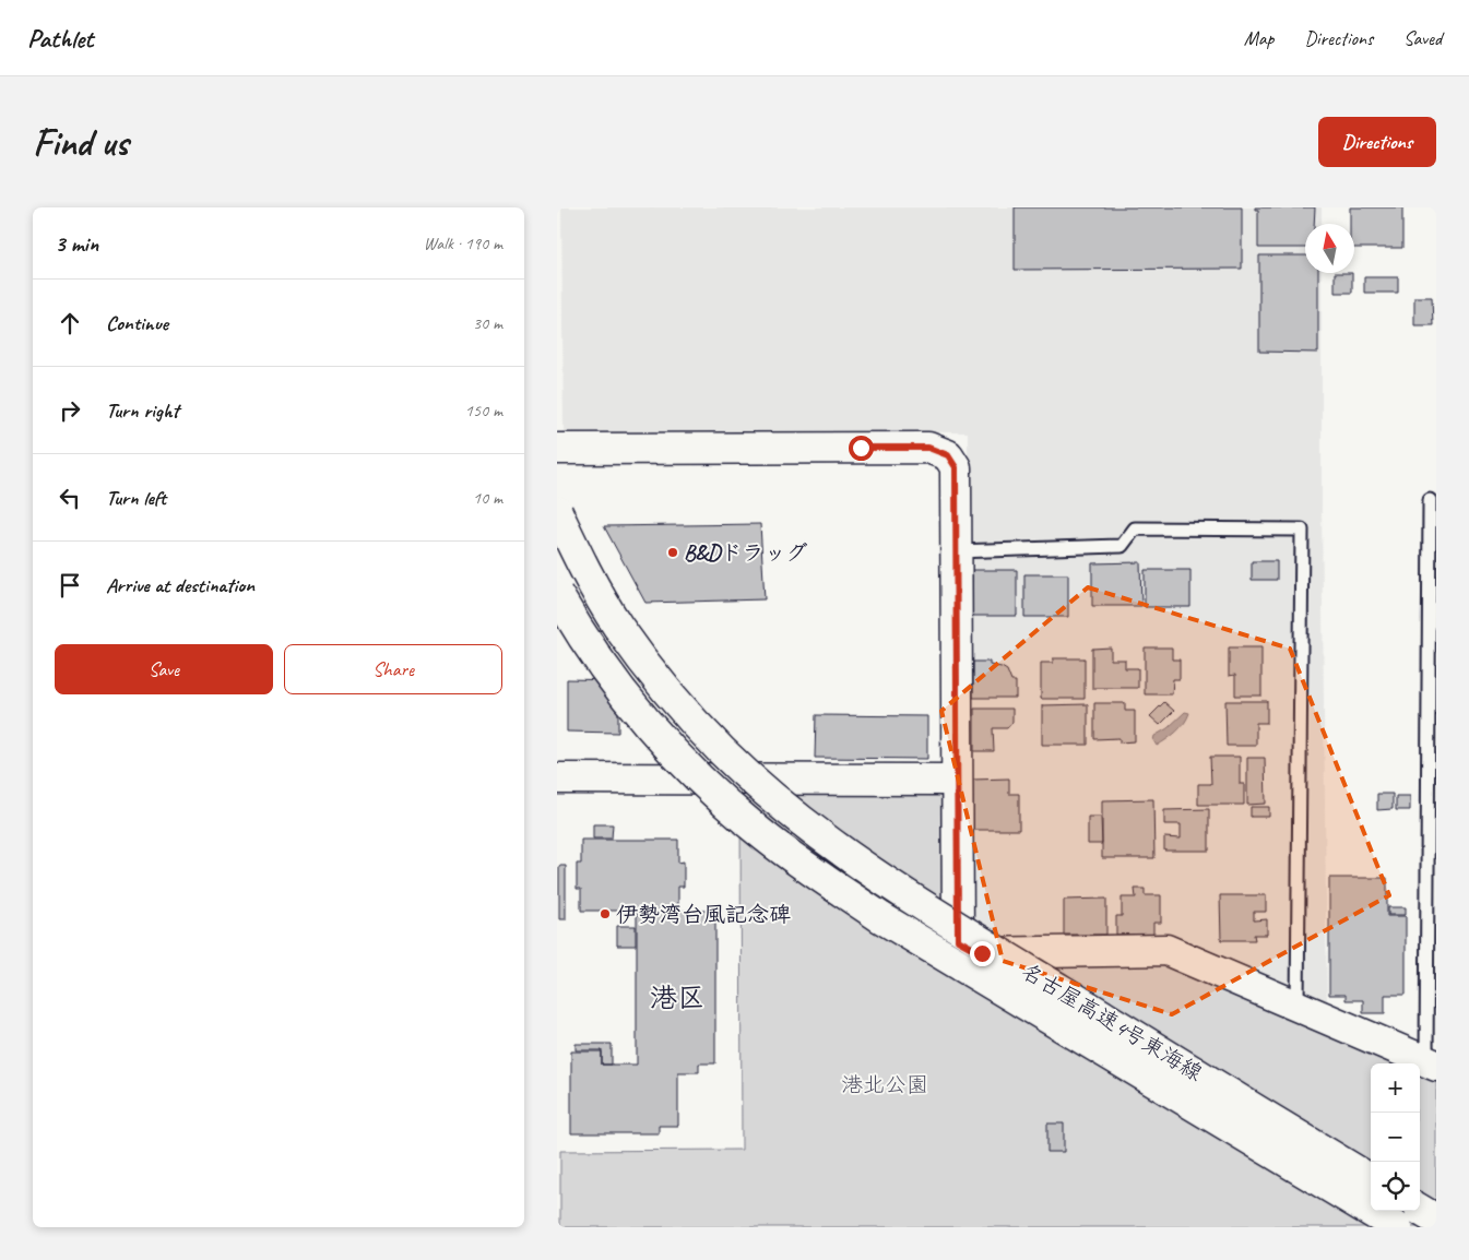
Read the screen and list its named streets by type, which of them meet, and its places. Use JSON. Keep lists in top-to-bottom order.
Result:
{
  "streets": {
    "main road": ["名古屋高速4号東海線"]
  },
  "districts": ["港区"],
  "parks": ["港北公園"],
  "places": ["B&Dドラッグ", "伊勢湾台風記念碑"],
  "north": "top",
  "page": {
    "header": "Pathlet",
    "nav": ["Map", "Directions", "Saved"],
    "buttons": [
      "Directions",
      ["Save", "Share"]
    ],
    "title": "Find us",
    "heading": ["3 min", "Walk · 190 m"],
    "list": [
      ["Continue", "30 m"],
      ["Turn right", "150 m"],
      ["Turn left", "10 m"],
      "Arrive at destination"
    ],
    "map_buttons": ["+", "−"]
  }
}
